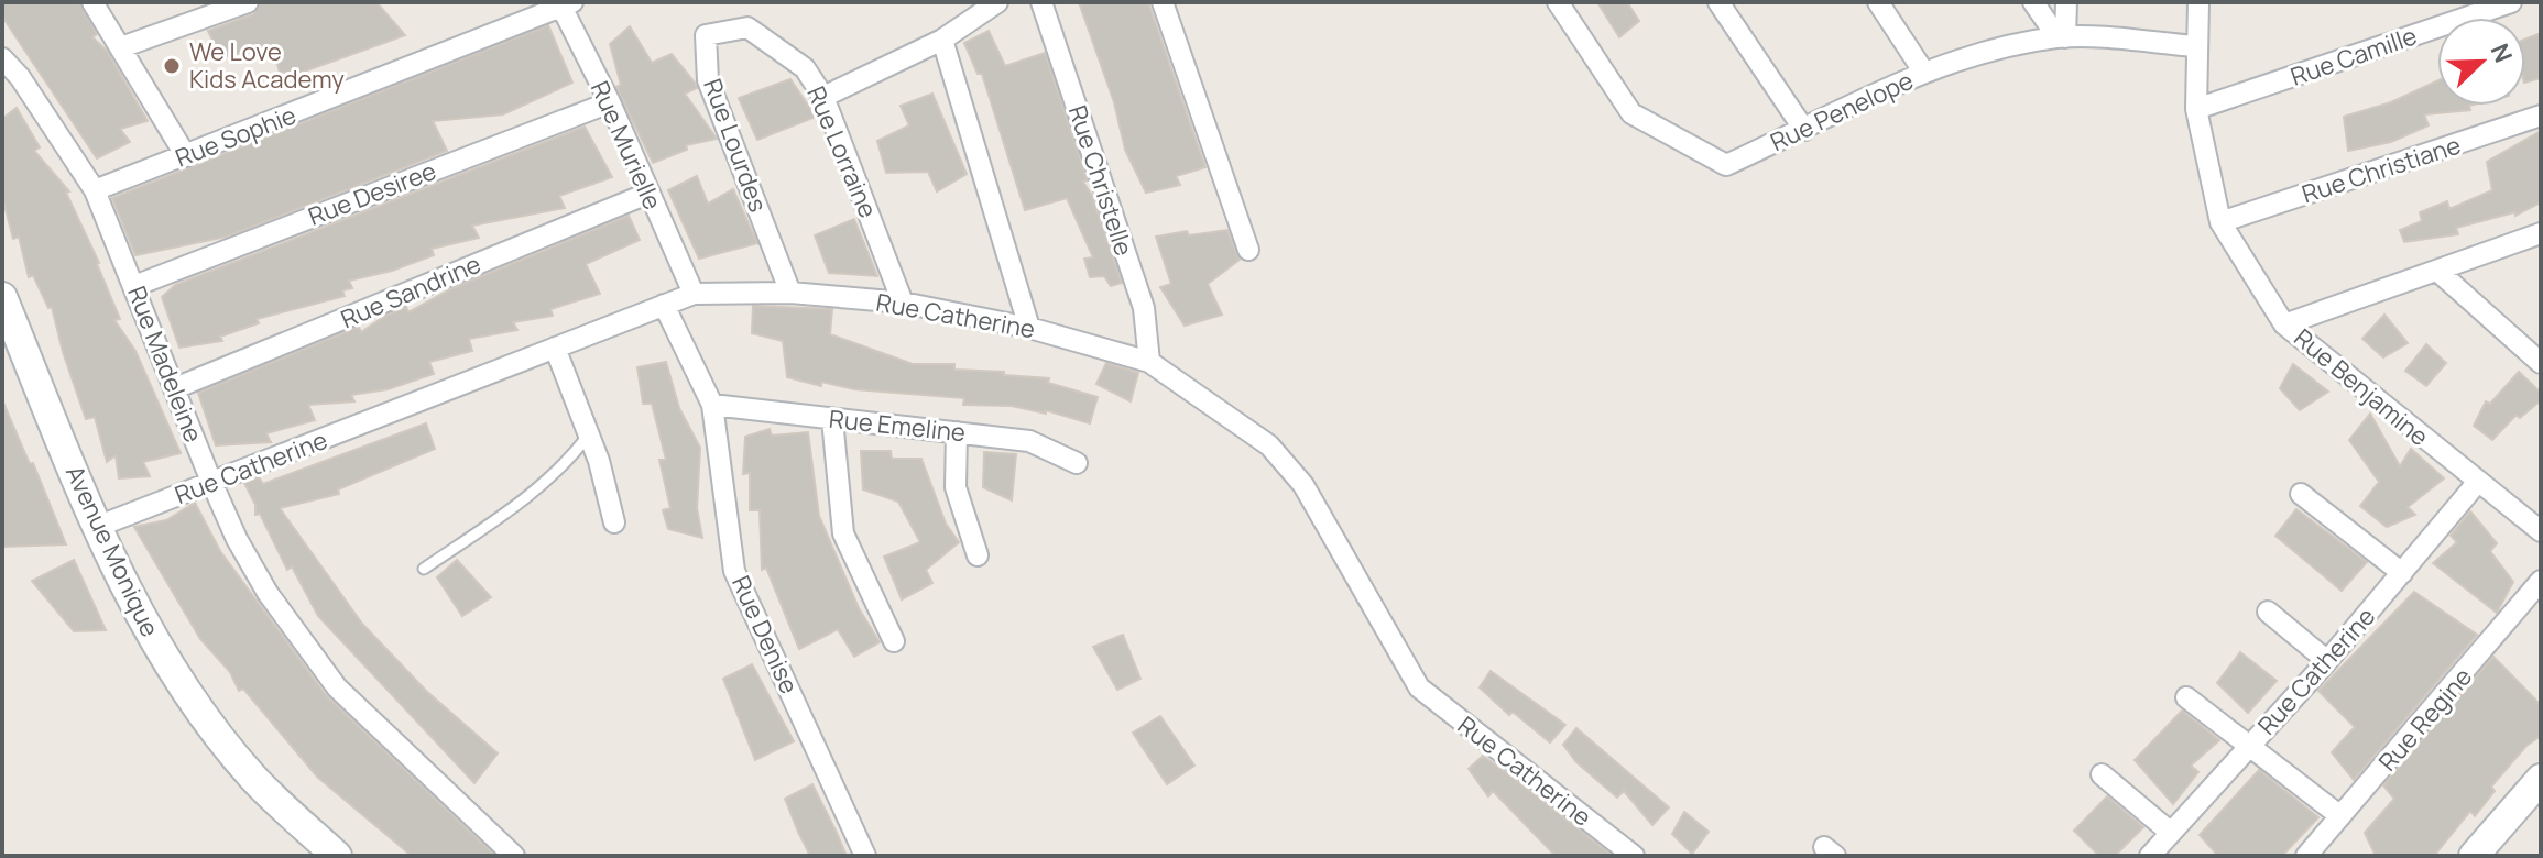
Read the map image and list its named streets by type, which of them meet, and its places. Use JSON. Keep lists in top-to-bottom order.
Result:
{
  "streets": {
    "street": [
      "Rue Camille",
      "Rue Penelope",
      "Rue Sophie",
      "Rue Murielle",
      "Rue Lourdes",
      "Rue Lorraine",
      "Rue Christiane",
      "Rue Christelle",
      "Rue Desiree",
      "Rue Sandrine",
      "Rue Catherine",
      "Rue Madeleine",
      "Rue Benjamine",
      "Rue Emeline",
      "Avenue Monique",
      "Rue Denise",
      "Rue Regine"
    ]
  },
  "crossings": [
    ["Rue Camille", "Rue Benjamine"],
    ["Rue Penelope", "Rue Benjamine"],
    ["Rue Sophie", "Rue Murielle"],
    ["Rue Sophie", "Rue Madeleine"],
    ["Rue Murielle", "Rue Desiree"],
    ["Rue Murielle", "Rue Sandrine"],
    ["Rue Murielle", "Rue Catherine"],
    ["Rue Lourdes", "Rue Lorraine"],
    ["Rue Lourdes", "Rue Catherine"],
    ["Rue Lorraine", "Rue Catherine"],
    ["Rue Christiane", "Rue Benjamine"],
    ["Rue Christelle", "Rue Catherine"],
    ["Rue Desiree", "Rue Madeleine"],
    ["Rue Sandrine", "Rue Madeleine"],
    ["Rue Catherine", "Rue Madeleine"],
    ["Rue Catherine", "Rue Benjamine"],
    ["Rue Catherine", "Avenue Monique"],
    ["Rue Catherine", "Rue Denise"],
    ["Rue Emeline", "Rue Denise"]
  ],
  "places": ["We Love Kids Academy"],
  "north": "top right"
}
